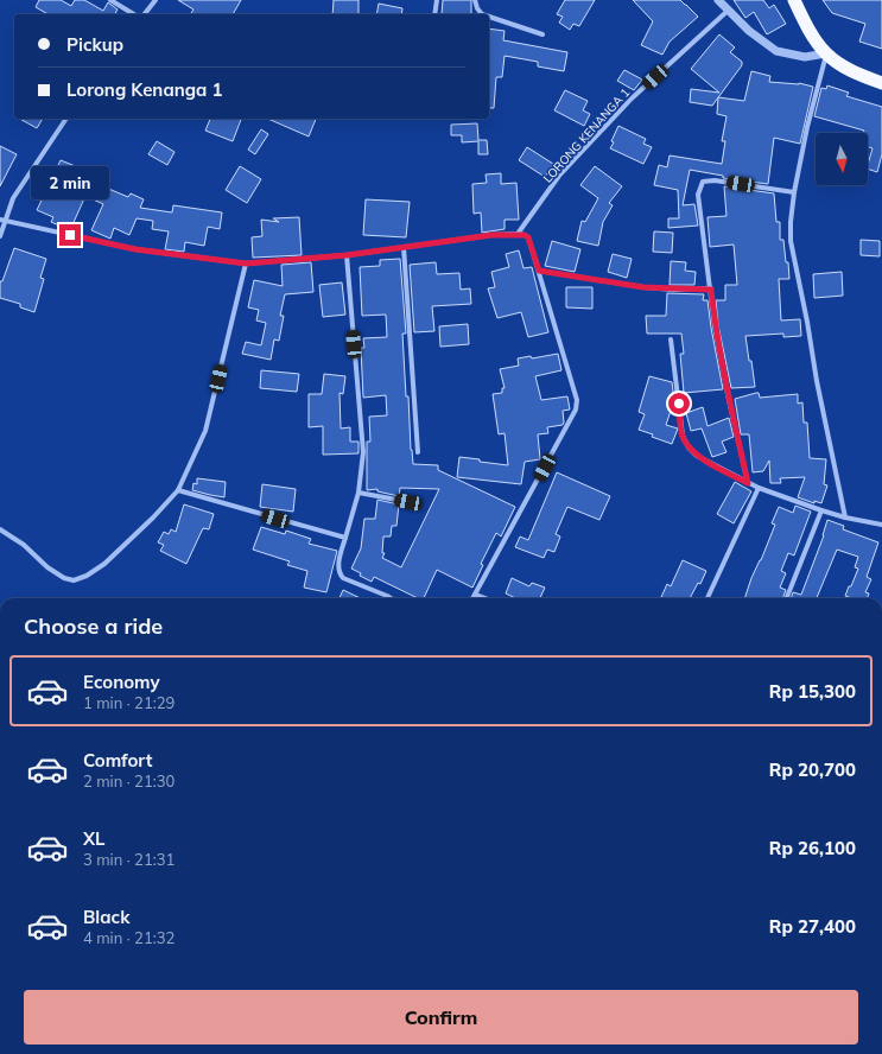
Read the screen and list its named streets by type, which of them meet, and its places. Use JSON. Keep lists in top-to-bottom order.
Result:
{
  "streets": {
    "street": ["LORONG KENANGA 1"]
  },
  "north": "bottom",
  "page": {
    "banner": ["Pickup", "Lorong Kenanga 1"],
    "bubble": "2 min",
    "heading": "Choose a ride",
    "list": [
      {
        "name": "Economy",
        "note": "1 min · 21:29",
        "value": "Rp 15,300"
      },
      {
        "name": "Comfort",
        "note": "2 min · 21:30",
        "value": "Rp 20,700"
      },
      {
        "name": "XL",
        "note": "3 min · 21:31",
        "value": "Rp 26,100"
      },
      {
        "name": "Black",
        "note": "4 min · 21:32",
        "value": "Rp 27,400"
      }
    ],
    "buttons": "Confirm"
  }
}
